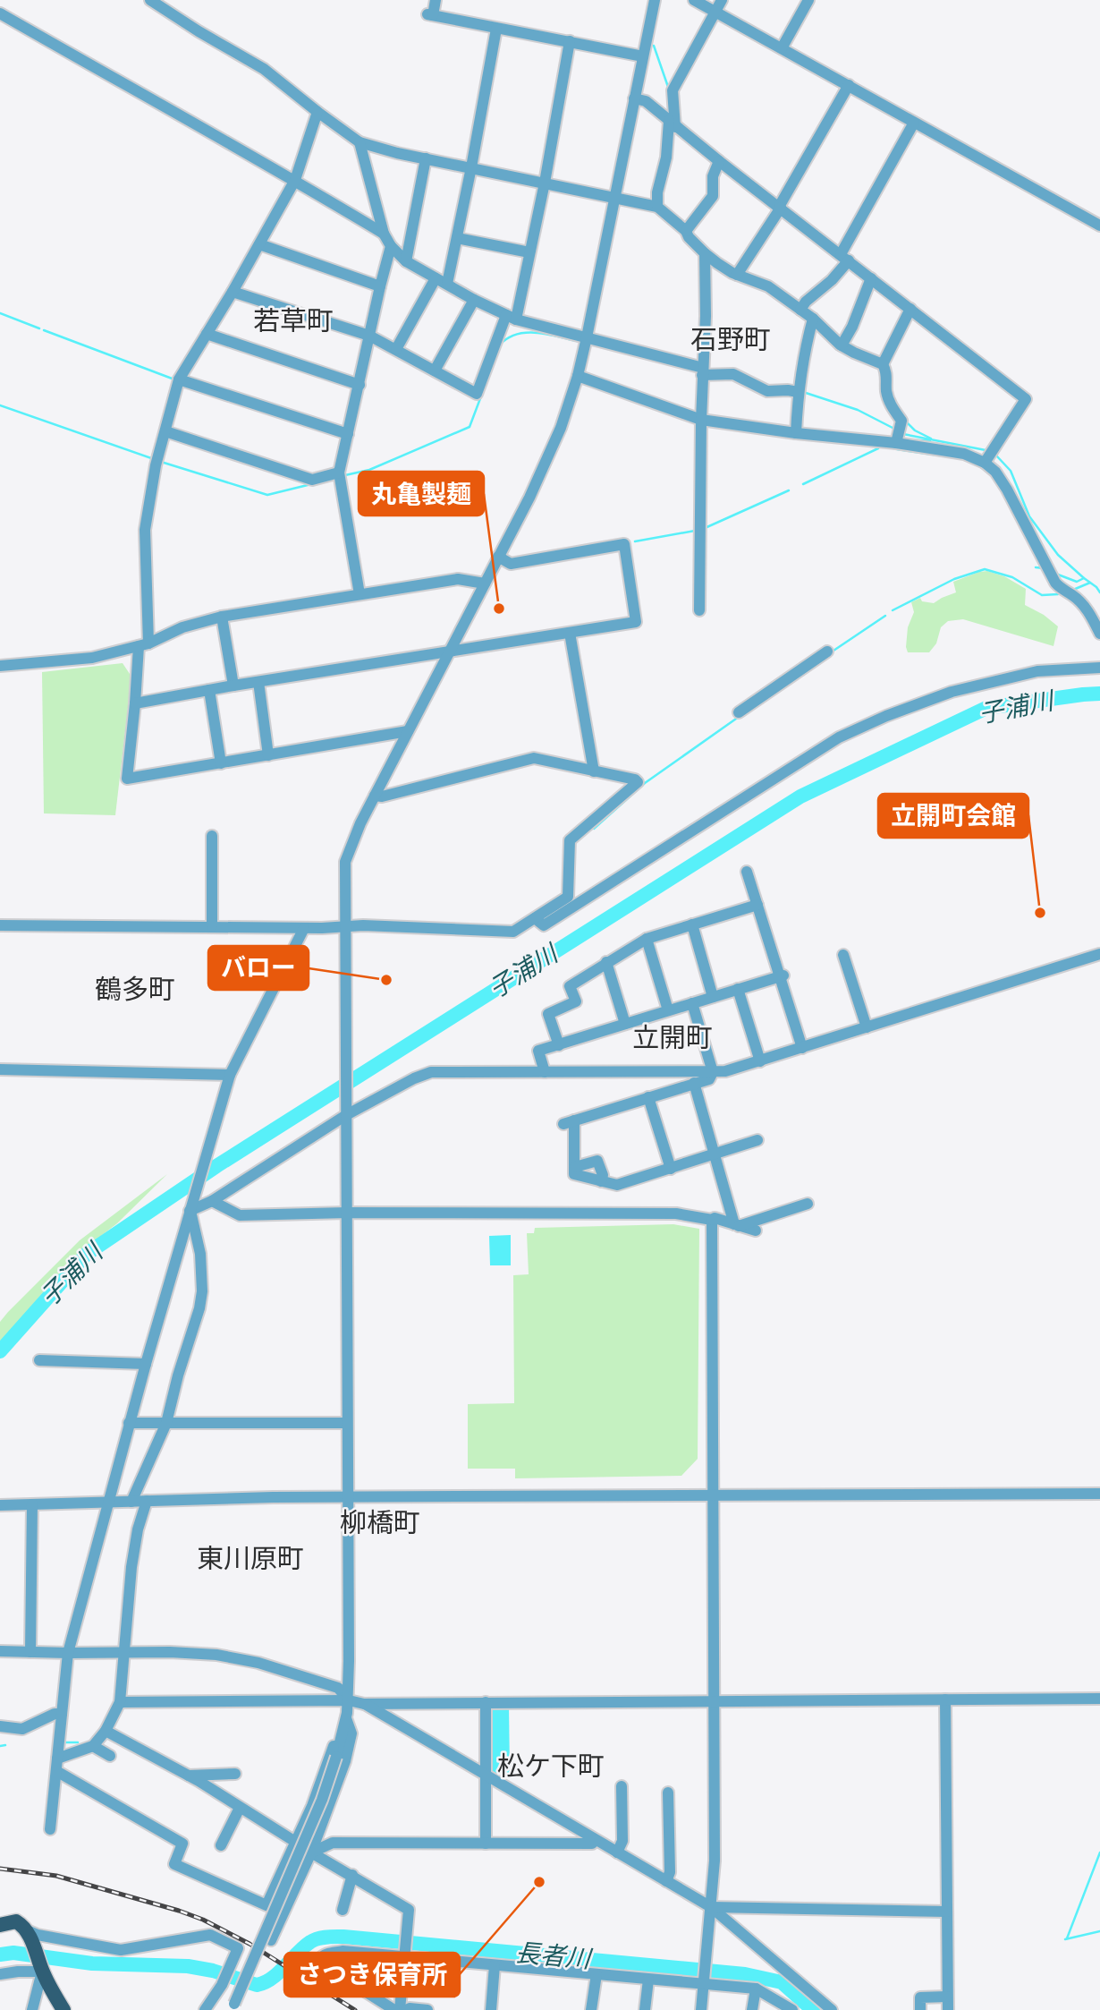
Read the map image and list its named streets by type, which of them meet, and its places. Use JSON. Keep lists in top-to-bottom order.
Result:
{
  "districts": [
    "若草町",
    "石野町",
    "鶴多町",
    "立開町",
    "柳橋町",
    "東川原町",
    "松ケ下町"
  ],
  "water": ["子浦川", "長者川"],
  "places": [
    "丸亀製麺",
    "立開町会館",
    "バロー",
    "さつき保育所"
  ]
}
